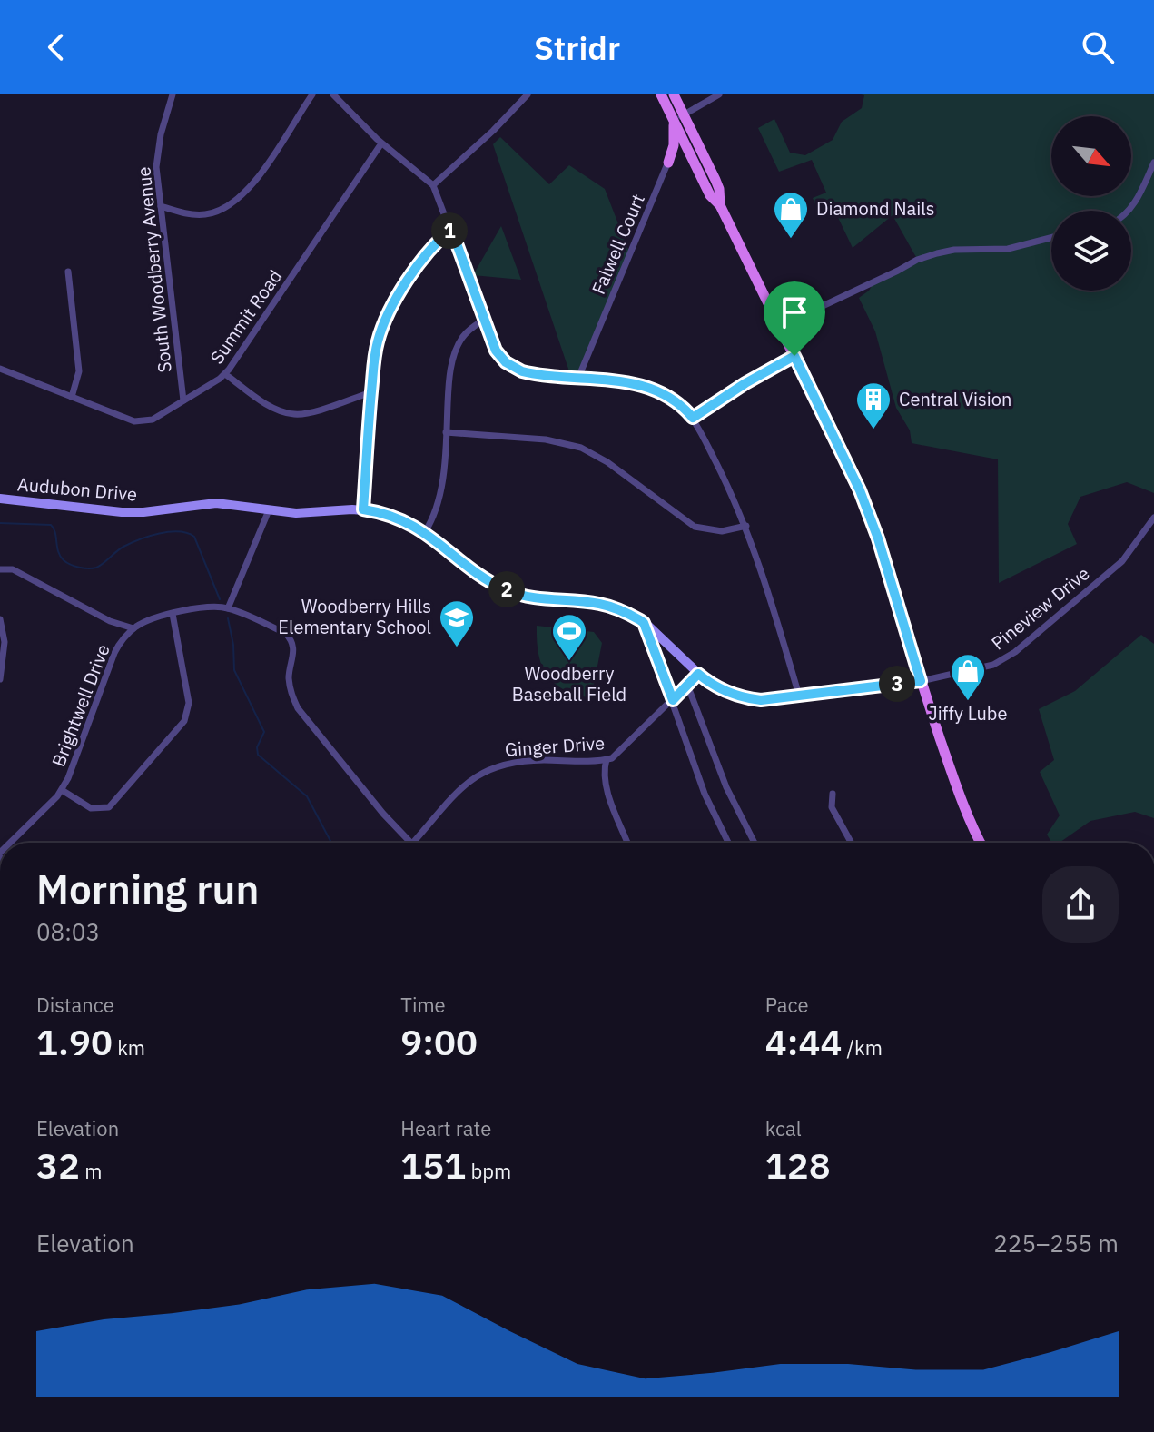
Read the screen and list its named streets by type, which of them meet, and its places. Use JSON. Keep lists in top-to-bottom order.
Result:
{
  "streets": {
    "street": [
      "Falwell Court",
      "South Woodberry Avenue",
      "Summit Road",
      "Audubon Drive",
      "Pineview Drive",
      "Brightwell Drive",
      "Ginger Drive"
    ]
  },
  "crossings": [
    ["South Woodberry Avenue", "Summit Road"],
    ["Audubon Drive", "Pineview Drive"],
    ["Audubon Drive", "Ginger Drive"]
  ],
  "places": {
    "shop": ["Diamond Nails", "Jiffy Lube"],
    "building": ["Central Vision"],
    "school or university": ["Woodberry Hills Elementary School"],
    "sports": ["Woodberry Baseball Field"]
  },
  "north": "bottom right",
  "page": {
    "header": "Stridr",
    "pins": ["1", "2", "3"],
    "heading": ["Morning run", "08:03"],
    "stats": [
      ["Distance", "1.90 km"],
      ["Time", "9:00"],
      ["Pace", "4:44 /km"],
      ["Elevation", "32 m"],
      ["Heart rate", "151 bpm"],
      ["kcal", "128"]
    ],
    "chart": ["Elevation", "225–255 m"]
  }
}
